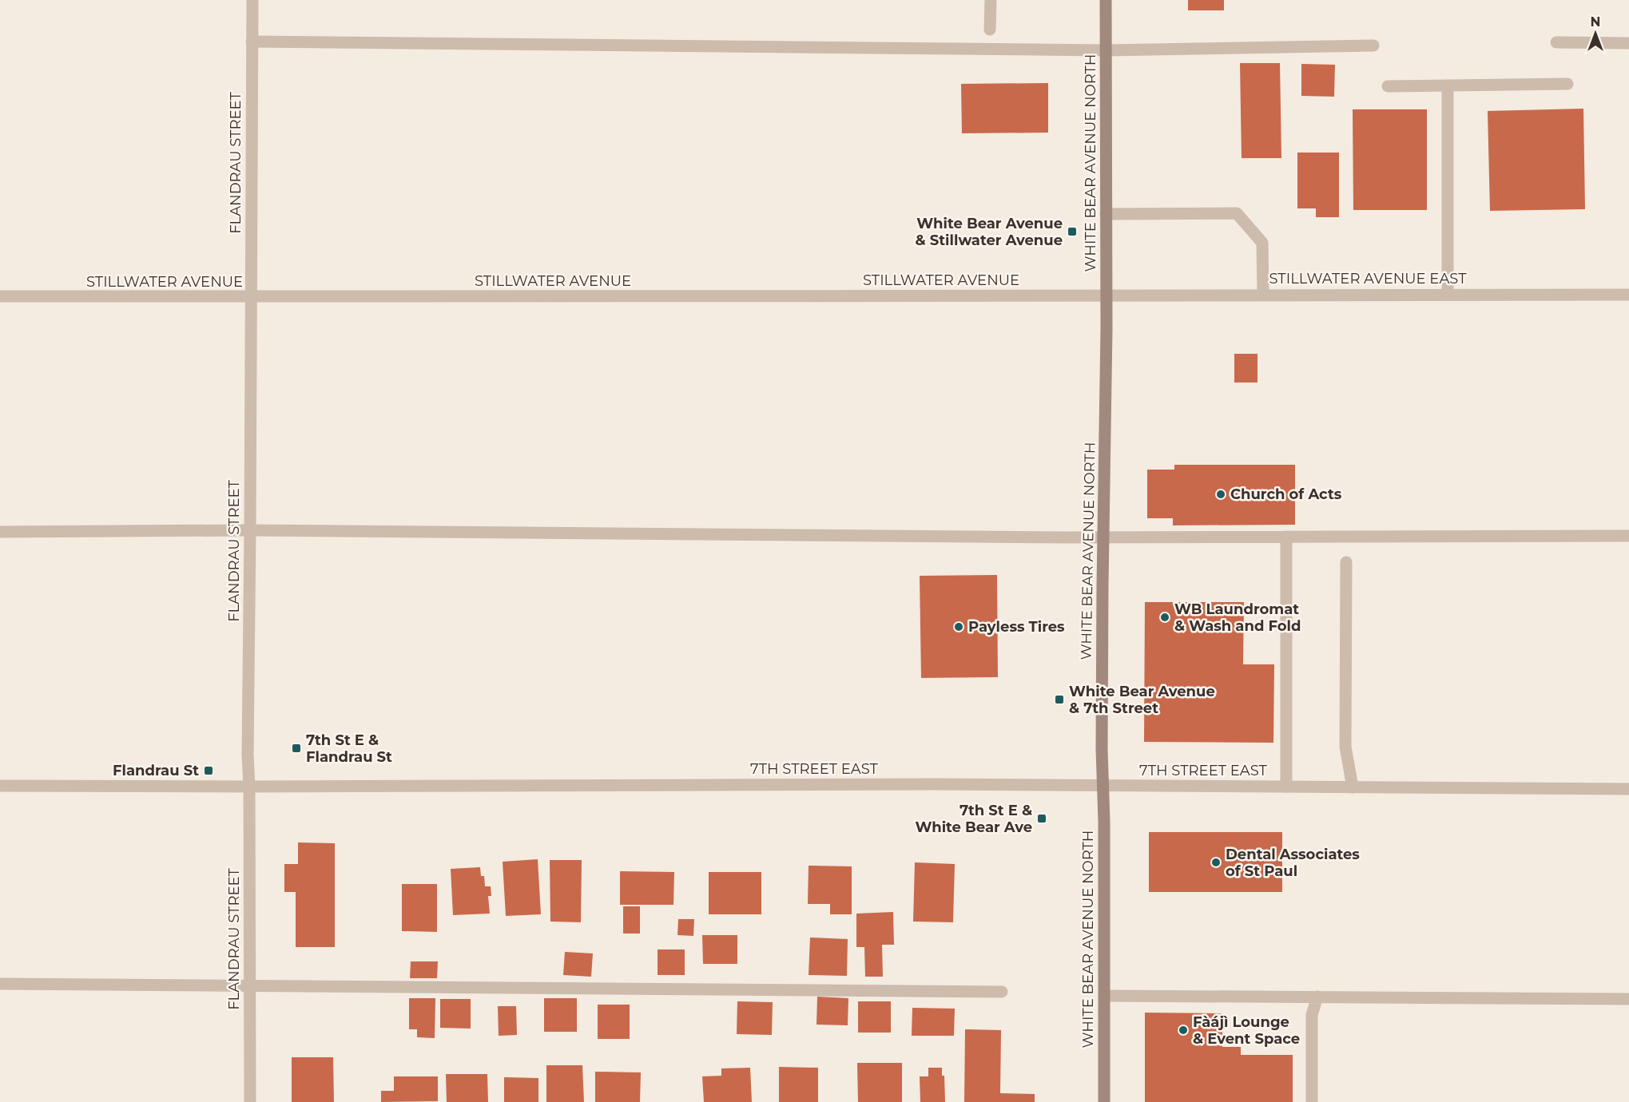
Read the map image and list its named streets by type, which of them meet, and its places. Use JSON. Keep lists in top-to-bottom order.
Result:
{
  "streets": {
    "main road": ["WHITE BEAR AVENUE NORTH"],
    "street": [
      "FLANDRAU STREET",
      "STILLWATER AVENUE EAST",
      "STILLWATER AVENUE",
      "7TH STREET EAST"
    ]
  },
  "crossings": [
    ["FLANDRAU STREET", "STILLWATER AVENUE"],
    ["FLANDRAU STREET", "7TH STREET EAST"],
    ["WHITE BEAR AVENUE NORTH", "STILLWATER AVENUE EAST"],
    ["WHITE BEAR AVENUE NORTH", "STILLWATER AVENUE"],
    ["WHITE BEAR AVENUE NORTH", "7TH STREET EAST"],
    ["STILLWATER AVENUE EAST", "STILLWATER AVENUE"]
  ],
  "places": {
    "transit": [
      "White Bear Avenue & Stillwater Avenue",
      "White Bear Avenue & 7th Street",
      "7th St E & Flandrau St",
      "Flandrau St",
      "7th St E & White Bear Ave"
    ],
    "other": [
      "Church of Acts",
      "WB Laundromat & Wash and Fold",
      "Payless Tires",
      "Dental Associates of St Paul",
      "Fàájì Lounge & Event Space"
    ]
  },
  "north": "top"
}
